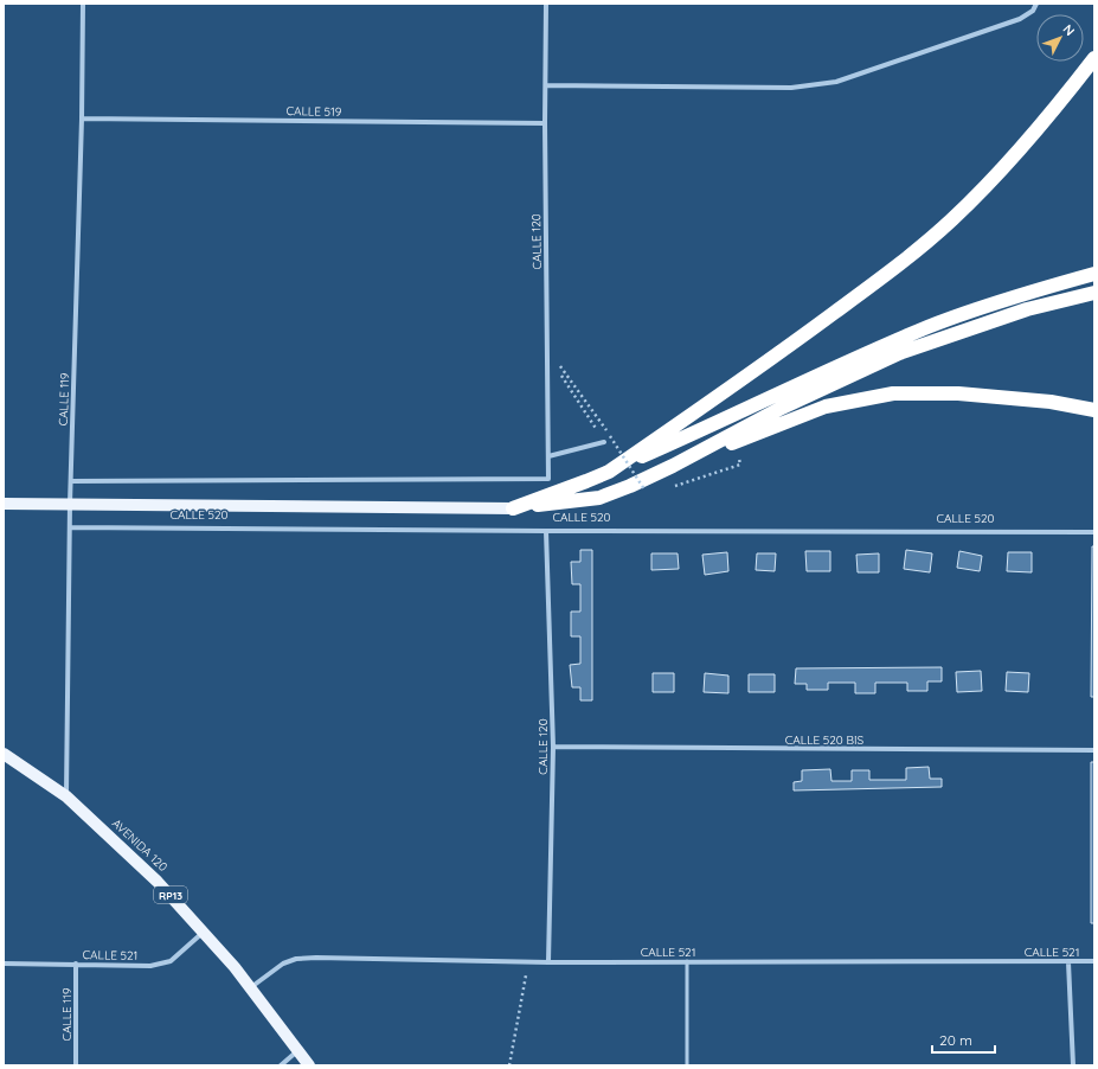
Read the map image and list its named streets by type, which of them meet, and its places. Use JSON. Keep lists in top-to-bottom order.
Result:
{
  "streets": {
    "main road": ["CALLE 520", "AVENIDA 120", "RP13"],
    "street": [
      "CALLE 519",
      "CALLE 120",
      "CALLE 119",
      "CALLE 520 BIS",
      "CALLE 521"
    ]
  },
  "crossings": [
    ["CALLE 519", "CALLE 120"],
    ["CALLE 519", "CALLE 119"],
    ["CALLE 120", "CALLE 119"],
    ["CALLE 120", "CALLE 520"],
    ["CALLE 120", "CALLE 520 BIS"],
    ["CALLE 120", "CALLE 521"],
    ["CALLE 119", "CALLE 520"],
    ["CALLE 119", "AVENIDA 120"],
    ["CALLE 119", "CALLE 521"],
    ["AVENIDA 120", "CALLE 521"]
  ],
  "scale_bar": "20 m",
  "north": "top right"
}
